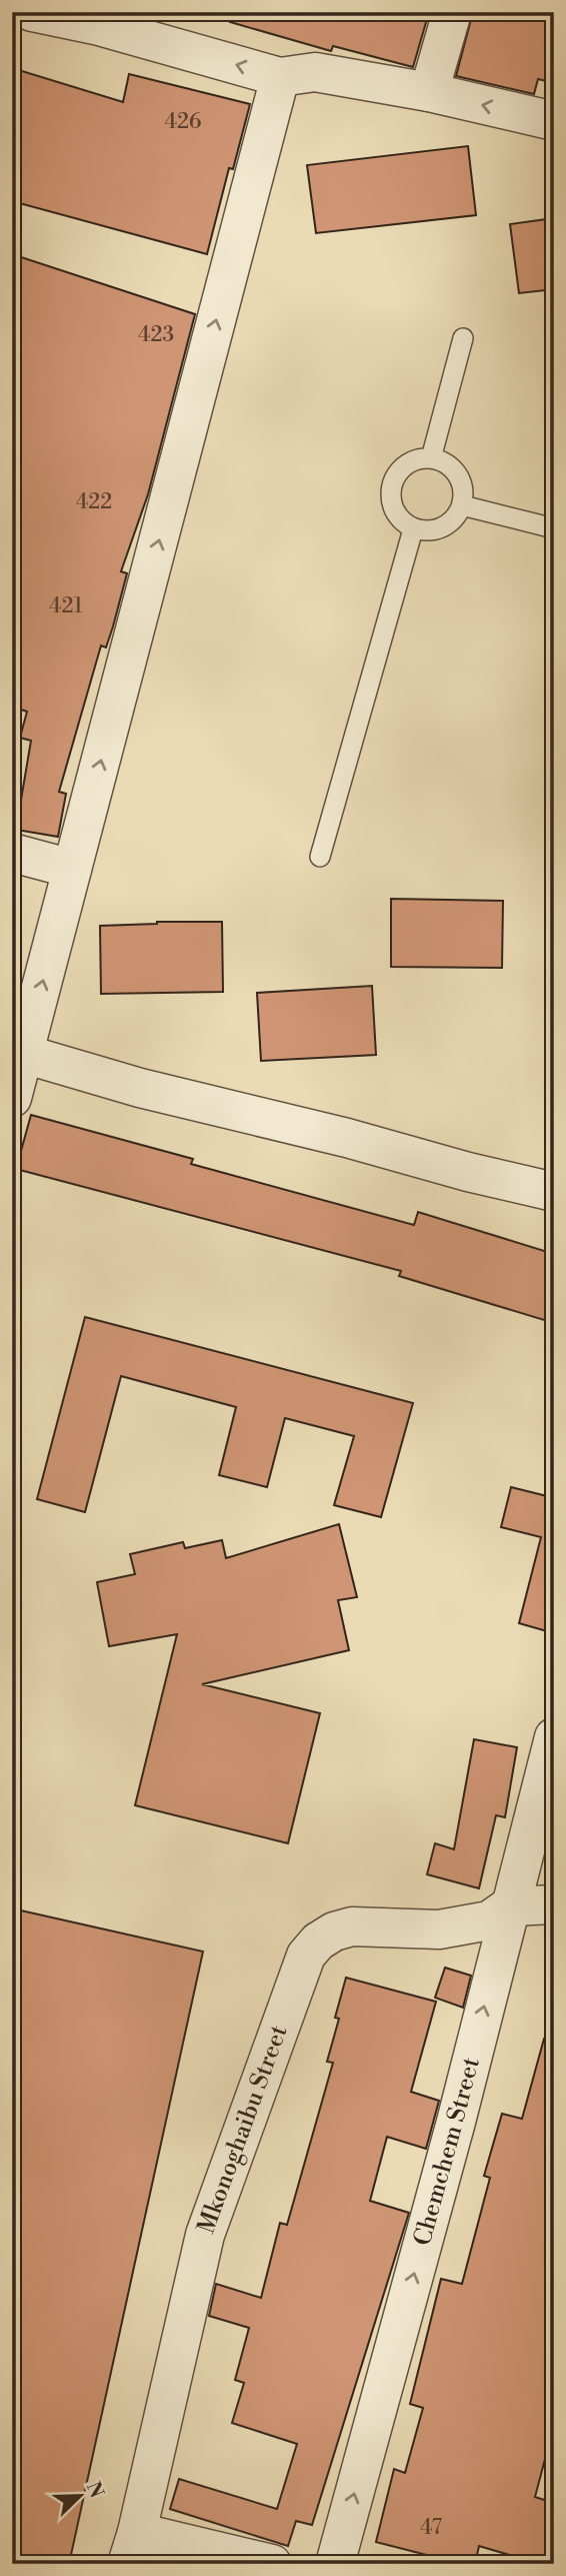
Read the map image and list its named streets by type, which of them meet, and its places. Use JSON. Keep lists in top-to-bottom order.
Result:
{
  "streets": {
    "street": ["Mkonoghaibu Street", "Chemchem Street"]
  },
  "crossings": [
    ["Mkonoghaibu Street", "Chemchem Street"]
  ],
  "one_way": ["Chemchem Street"],
  "house_numbers": [
    "426",
    "423",
    "422",
    "421",
    "47"
  ],
  "north": "top right"
}
